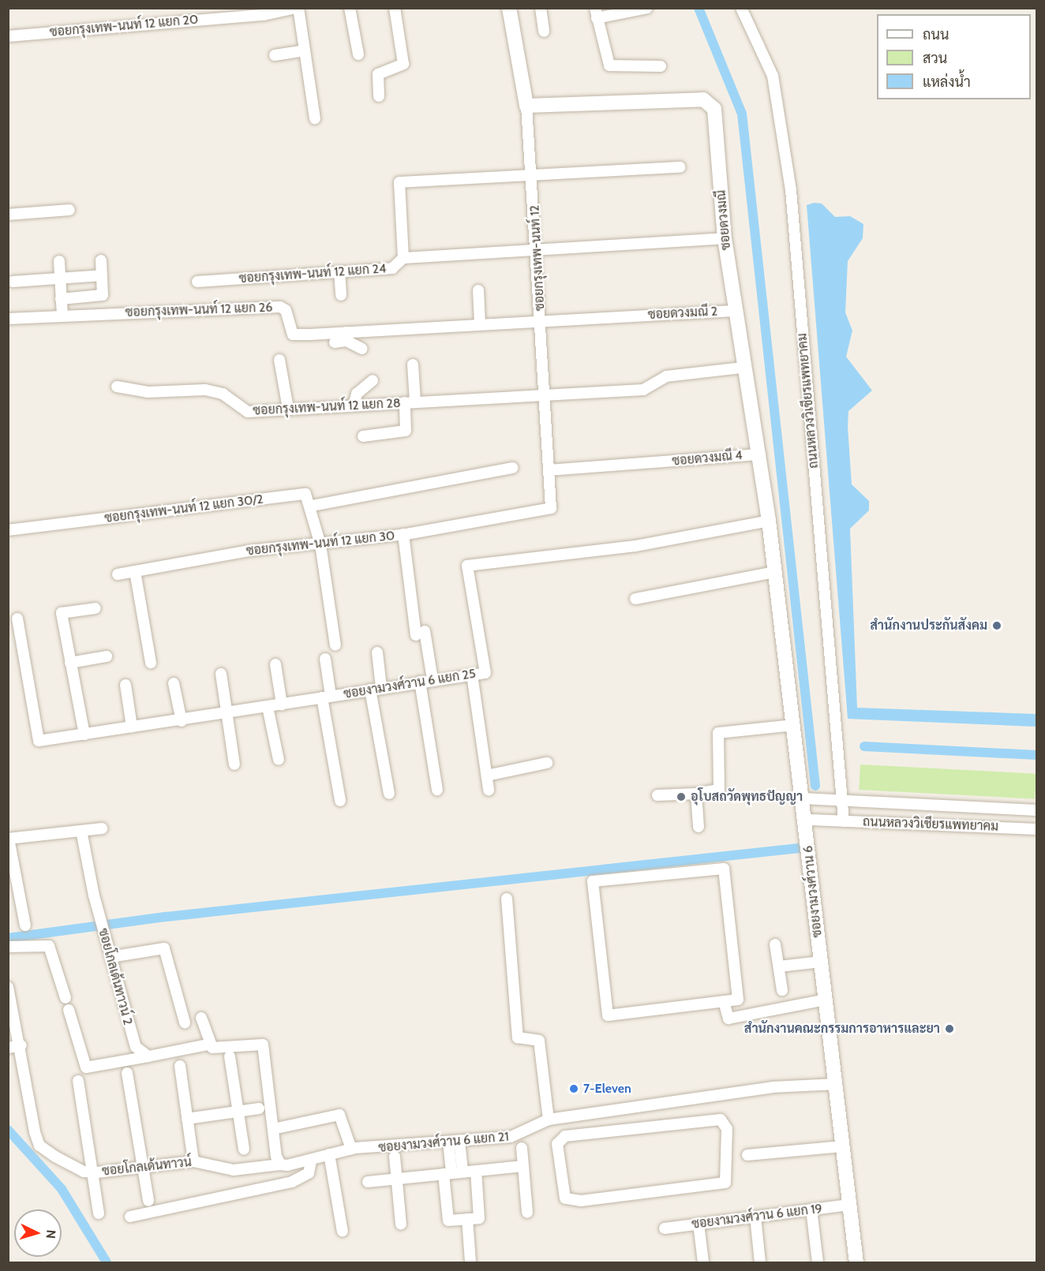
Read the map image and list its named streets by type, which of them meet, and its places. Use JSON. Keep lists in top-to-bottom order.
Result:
{
  "streets": {
    "street": [
      "ซอยกรุงเทพ-นนท์ 12 แยก 20",
      "ซอยดวงมณี",
      "ซอยกรุงเทพ-นนท์ 12",
      "ซอยกรุงเทพ-นนท์ 12 แยก 24",
      "ซอยกรุงเทพ-นนท์ 12 แยก 26",
      "ซอยดวงมณี 2",
      "ถนนหลวงวิเชียรแพทยาคม",
      "ซอยกรุงเทพ-นนท์ 12 แยก 28",
      "ซอยดวงมณี 4",
      "ซอยกรุงเทพ-นนท์ 12 แยก 30/2",
      "ซอยกรุงเทพ-นนท์ 12 แยก 30",
      "ซอยงามวงศ์วาน 6 แยก 25",
      "ซอยงามวงศ์วาน 6",
      "ซอยโกลเด้นทาวน์ 2",
      "ซอยงามวงศ์วาน 6 แยก 21",
      "ซอยโกลเด้นทาวน์",
      "ซอยงามวงศ์วาน 6 แยก 19"
    ]
  },
  "crossings": [
    ["ซอยดวงมณี", "ซอยกรุงเทพ-นนท์ 12"],
    ["ซอยดวงมณี", "ซอยกรุงเทพ-นนท์ 12 แยก 24"],
    ["ซอยดวงมณี", "ซอยดวงมณี 2"],
    ["ซอยดวงมณี", "ซอยกรุงเทพ-นนท์ 12 แยก 28"],
    ["ซอยดวงมณี", "ซอยดวงมณี 4"],
    ["ซอยดวงมณี", "ซอยงามวงศ์วาน 6 แยก 25"],
    ["ซอยดวงมณี", "ซอยงามวงศ์วาน 6"],
    ["ซอยกรุงเทพ-นนท์ 12", "ซอยกรุงเทพ-นนท์ 12 แยก 24"],
    ["ซอยกรุงเทพ-นนท์ 12", "ซอยกรุงเทพ-นนท์ 12 แยก 26"],
    ["ซอยกรุงเทพ-นนท์ 12", "ซอยดวงมณี 2"],
    ["ซอยกรุงเทพ-นนท์ 12", "ซอยกรุงเทพ-นนท์ 12 แยก 28"],
    ["ซอยกรุงเทพ-นนท์ 12", "ซอยดวงมณี 4"],
    ["ซอยกรุงเทพ-นนท์ 12", "ซอยกรุงเทพ-นนท์ 12 แยก 30"],
    ["ซอยกรุงเทพ-นนท์ 12 แยก 26", "ซอยดวงมณี 2"],
    ["ซอยงามวงศ์วาน 6 แยก 25", "ซอยงามวงศ์วาน 6"],
    ["ซอยงามวงศ์วาน 6", "ซอยงามวงศ์วาน 6 แยก 21"],
    ["ซอยงามวงศ์วาน 6", "ซอยงามวงศ์วาน 6 แยก 19"],
    ["ซอยงามวงศ์วาน 6 แยก 21", "ซอยโกลเด้นทาวน์"]
  ],
  "places": [
    "สำนักงานประกันสังคม",
    "อุโบสถวัดพุทธปัญญา",
    "สำนักงานคณะกรรมการอาหารและยา",
    "7-Eleven"
  ],
  "legend": ["ถนน", "สวน", "แหล่งน้ำ"],
  "north": "right"
}
